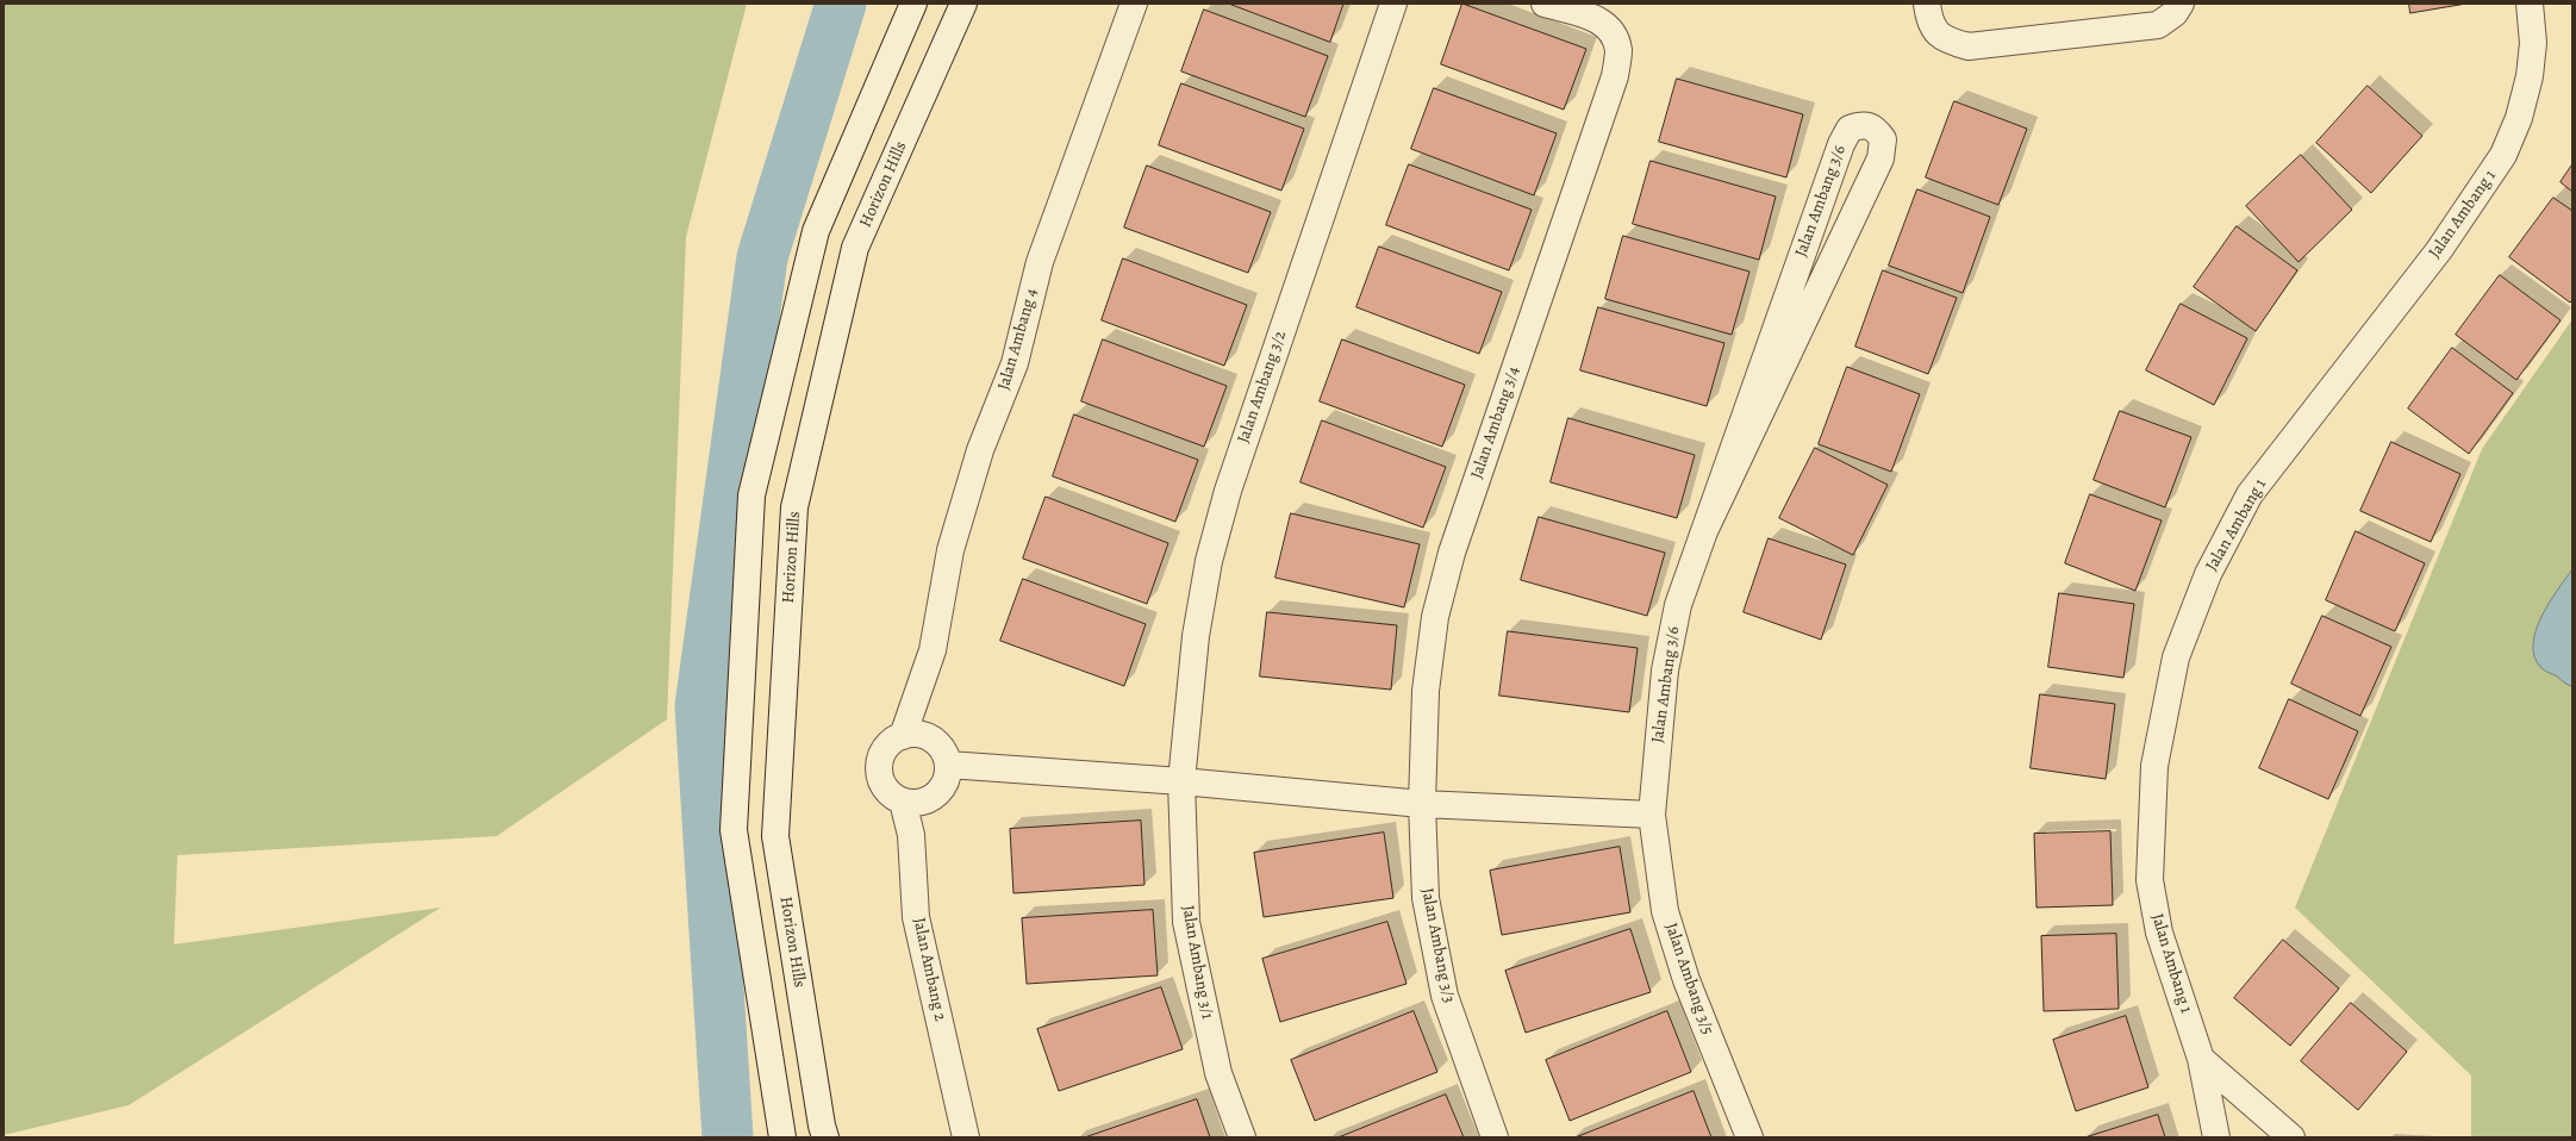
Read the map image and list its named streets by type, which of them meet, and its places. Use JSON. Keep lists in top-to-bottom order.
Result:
{
  "streets": {
    "street": [
      "Horizon Hills",
      "Jalan Ambang 3/6",
      "Jalan Ambang 1",
      "Jalan Ambang 4",
      "Jalan Ambang 3/2",
      "Jalan Ambang 3/4",
      "Jalan Ambang 3/3",
      "Jalan Ambang 3/1",
      "Jalan Ambang 2",
      "Jalan Ambang 3/5"
    ]
  },
  "crossings": [
    ["Jalan Ambang 3/6", "Jalan Ambang 3/5"],
    ["Jalan Ambang 4", "Jalan Ambang 2"],
    ["Jalan Ambang 3/2", "Jalan Ambang 3/1"],
    ["Jalan Ambang 3/4", "Jalan Ambang 3/3"]
  ]
}
